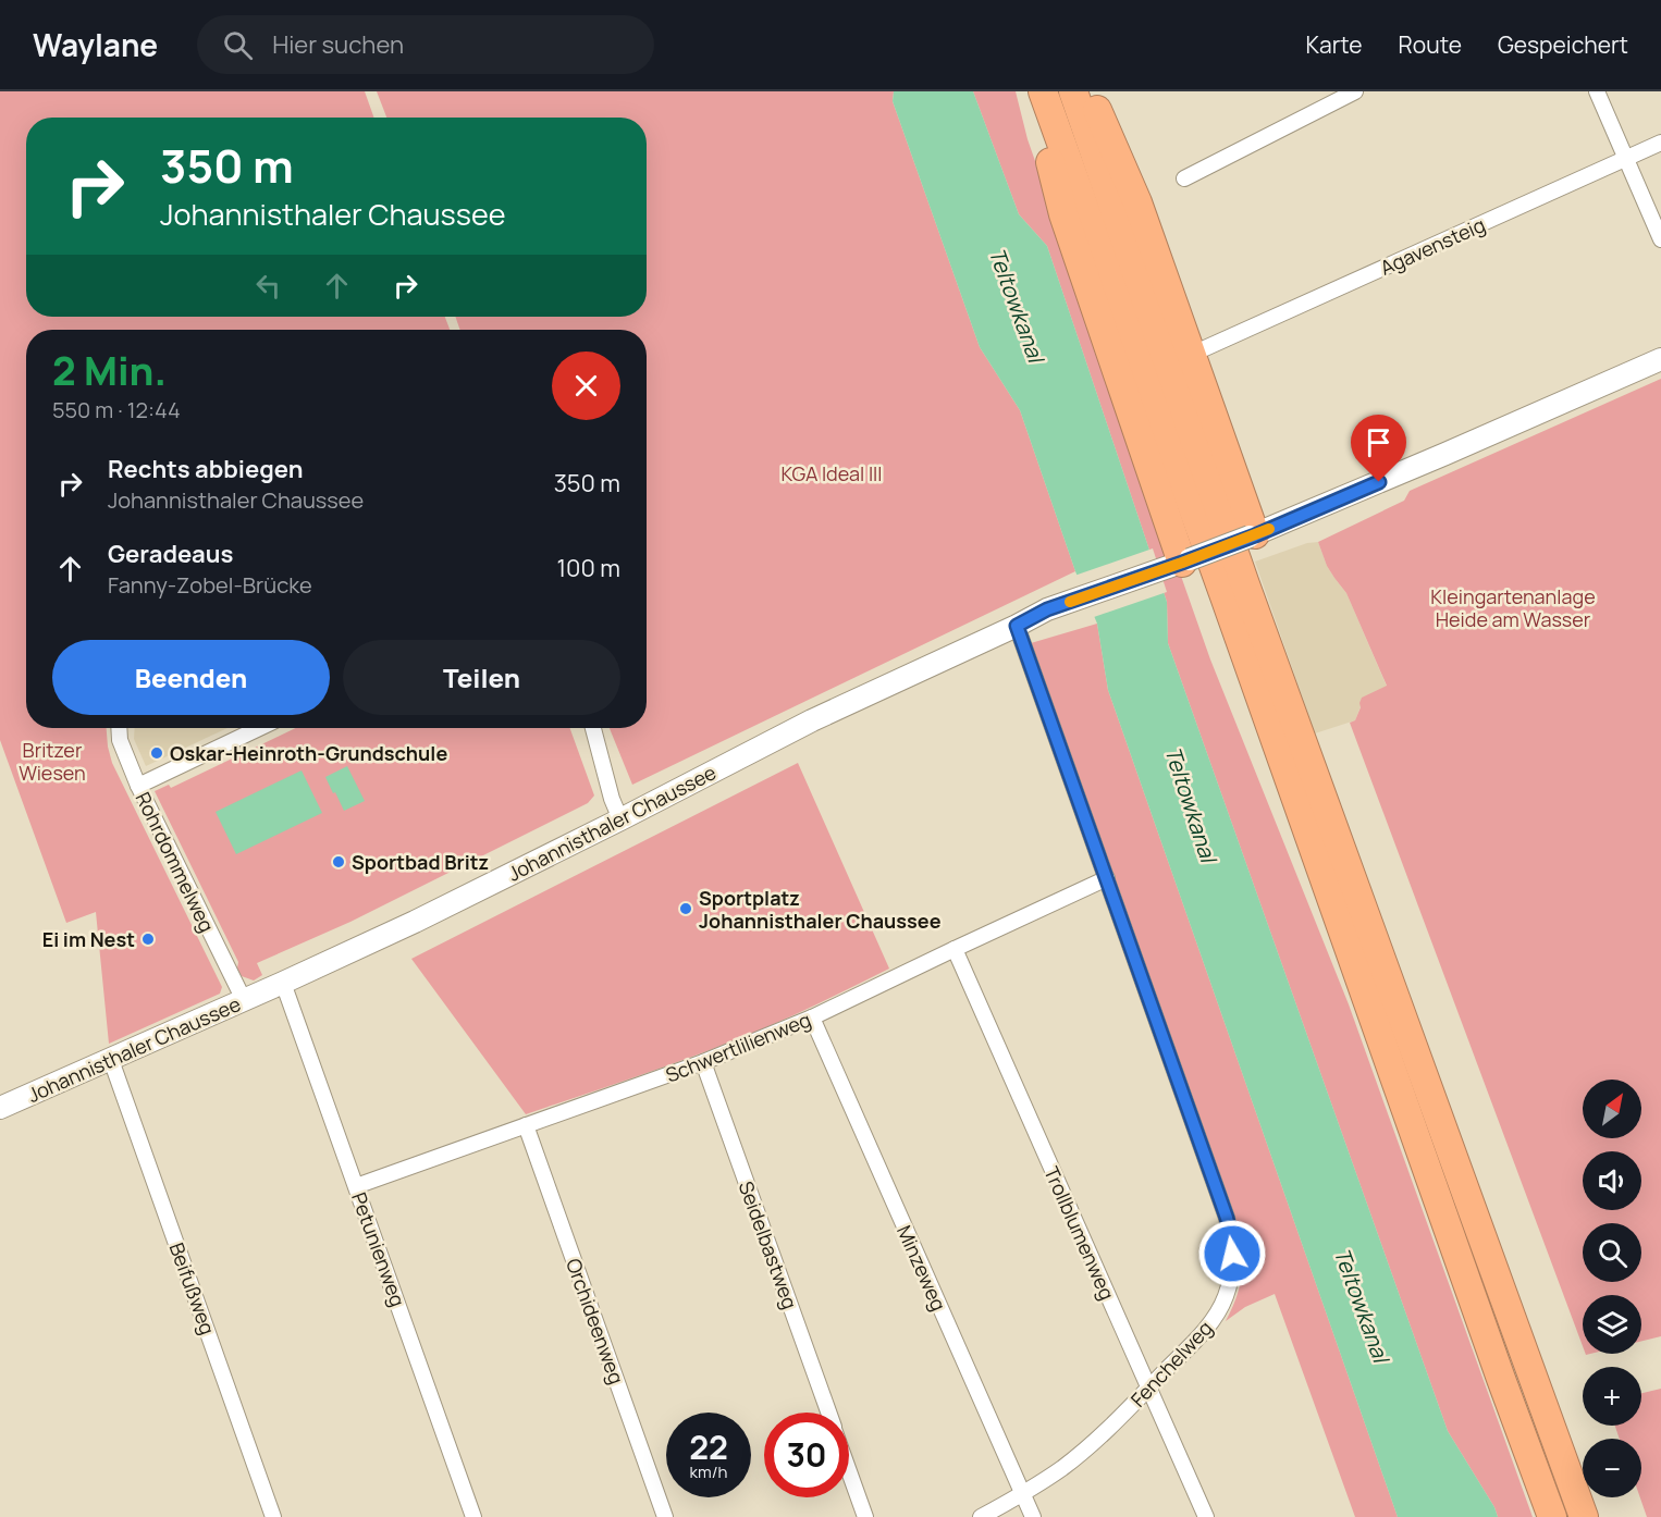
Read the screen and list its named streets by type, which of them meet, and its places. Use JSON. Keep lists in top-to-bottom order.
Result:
{
  "streets": {
    "street": [
      "Agavensteig",
      "Johannisthaler Chaussee",
      "Rohrdommelweg",
      "Schwertlilienweg",
      "Trollblumenweg",
      "Seidelbastweg",
      "Petunienweg",
      "Minzeweg",
      "Beifußweg",
      "Orchideenweg",
      "Fenchelweg"
    ]
  },
  "crossings": [
    ["Johannisthaler Chaussee", "Rohrdommelweg"],
    ["Johannisthaler Chaussee", "Petunienweg"],
    ["Johannisthaler Chaussee", "Beifußweg"],
    ["Johannisthaler Chaussee", "Fenchelweg"],
    ["Schwertlilienweg", "Trollblumenweg"],
    ["Schwertlilienweg", "Seidelbastweg"],
    ["Schwertlilienweg", "Petunienweg"],
    ["Schwertlilienweg", "Minzeweg"],
    ["Schwertlilienweg", "Orchideenweg"],
    ["Schwertlilienweg", "Fenchelweg"],
    ["Trollblumenweg", "Fenchelweg"],
    ["Minzeweg", "Fenchelweg"]
  ],
  "water": ["Teltowkanal"],
  "parks": ["KGA Ideal III", "Kleingartenanlage Heide am Wasser", "Britzer Wiesen"],
  "places": [
    "Oskar-Heinroth-Grundschule",
    "Sportbad Britz",
    "Sportplatz Johannisthaler Chaussee",
    "Ei im Nest"
  ],
  "north": "top right",
  "page": {
    "header": "Waylane",
    "search": "Hier suchen",
    "nav": ["Karte", "Route", "Gespeichert"],
    "turn": ["350 m", "Johannisthaler Chaussee"],
    "heading": ["2 Min.", "550 m · 12:44"],
    "list": [
      {
        "name": "Rechts abbiegen",
        "note": "Johannisthaler Chaussee",
        "value": "350 m"
      },
      {
        "name": "Geradeaus",
        "note": "Fanny-Zobel-Brücke",
        "value": "100 m"
      }
    ],
    "buttons": ["Beenden", "Teilen"],
    "map_buttons": ["+", "−"],
    "speed": "22 km/h",
    "limit": "30"
  }
}
